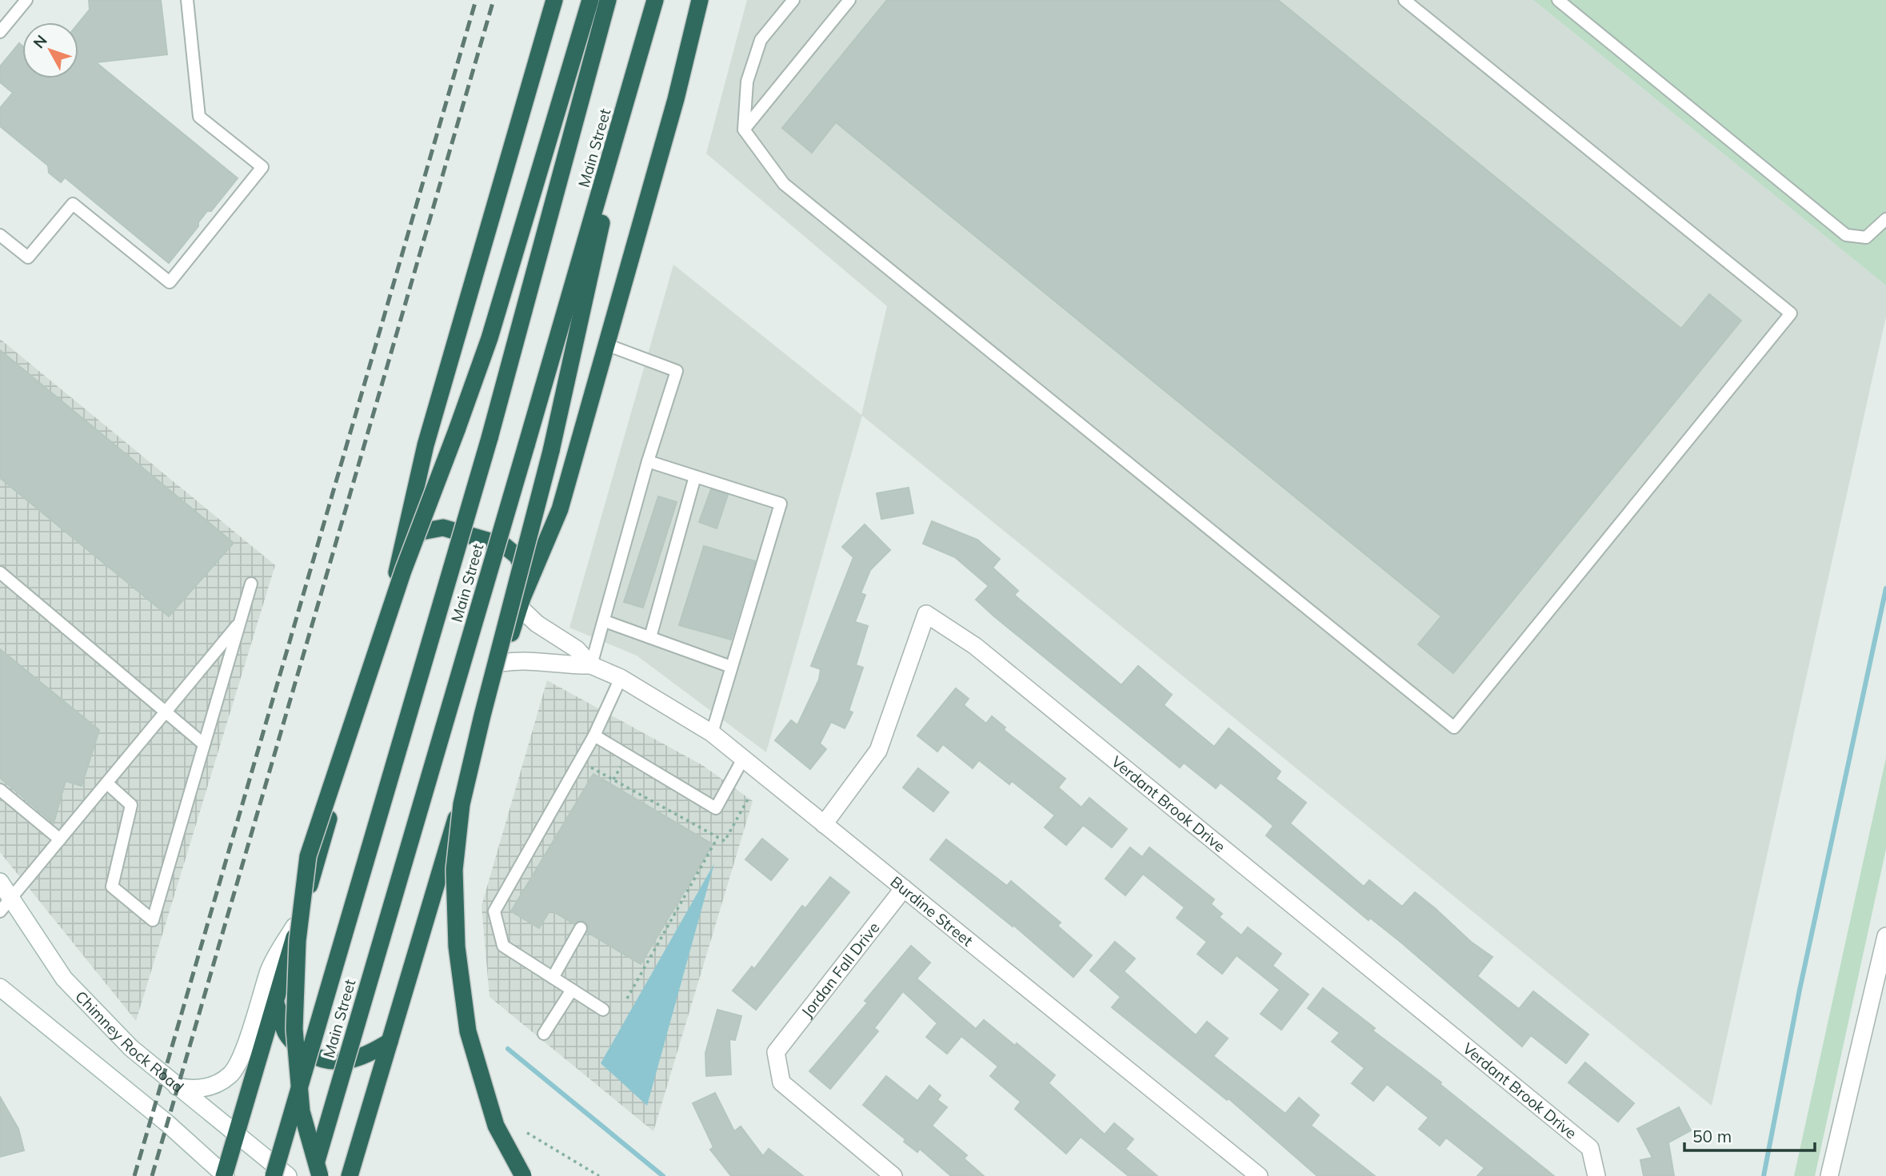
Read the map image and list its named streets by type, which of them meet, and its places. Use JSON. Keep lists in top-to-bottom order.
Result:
{
  "streets": {
    "highway": ["Main Street"],
    "street": [
      "Verdant Brook Drive",
      "Burdine Street",
      "Jordan Fall Drive",
      "Chimney Rock Road"
    ]
  },
  "crossings": [
    ["Verdant Brook Drive", "Burdine Street"],
    ["Burdine Street", "Jordan Fall Drive"]
  ],
  "scale_bar": "50 m",
  "north": "top left"
}
